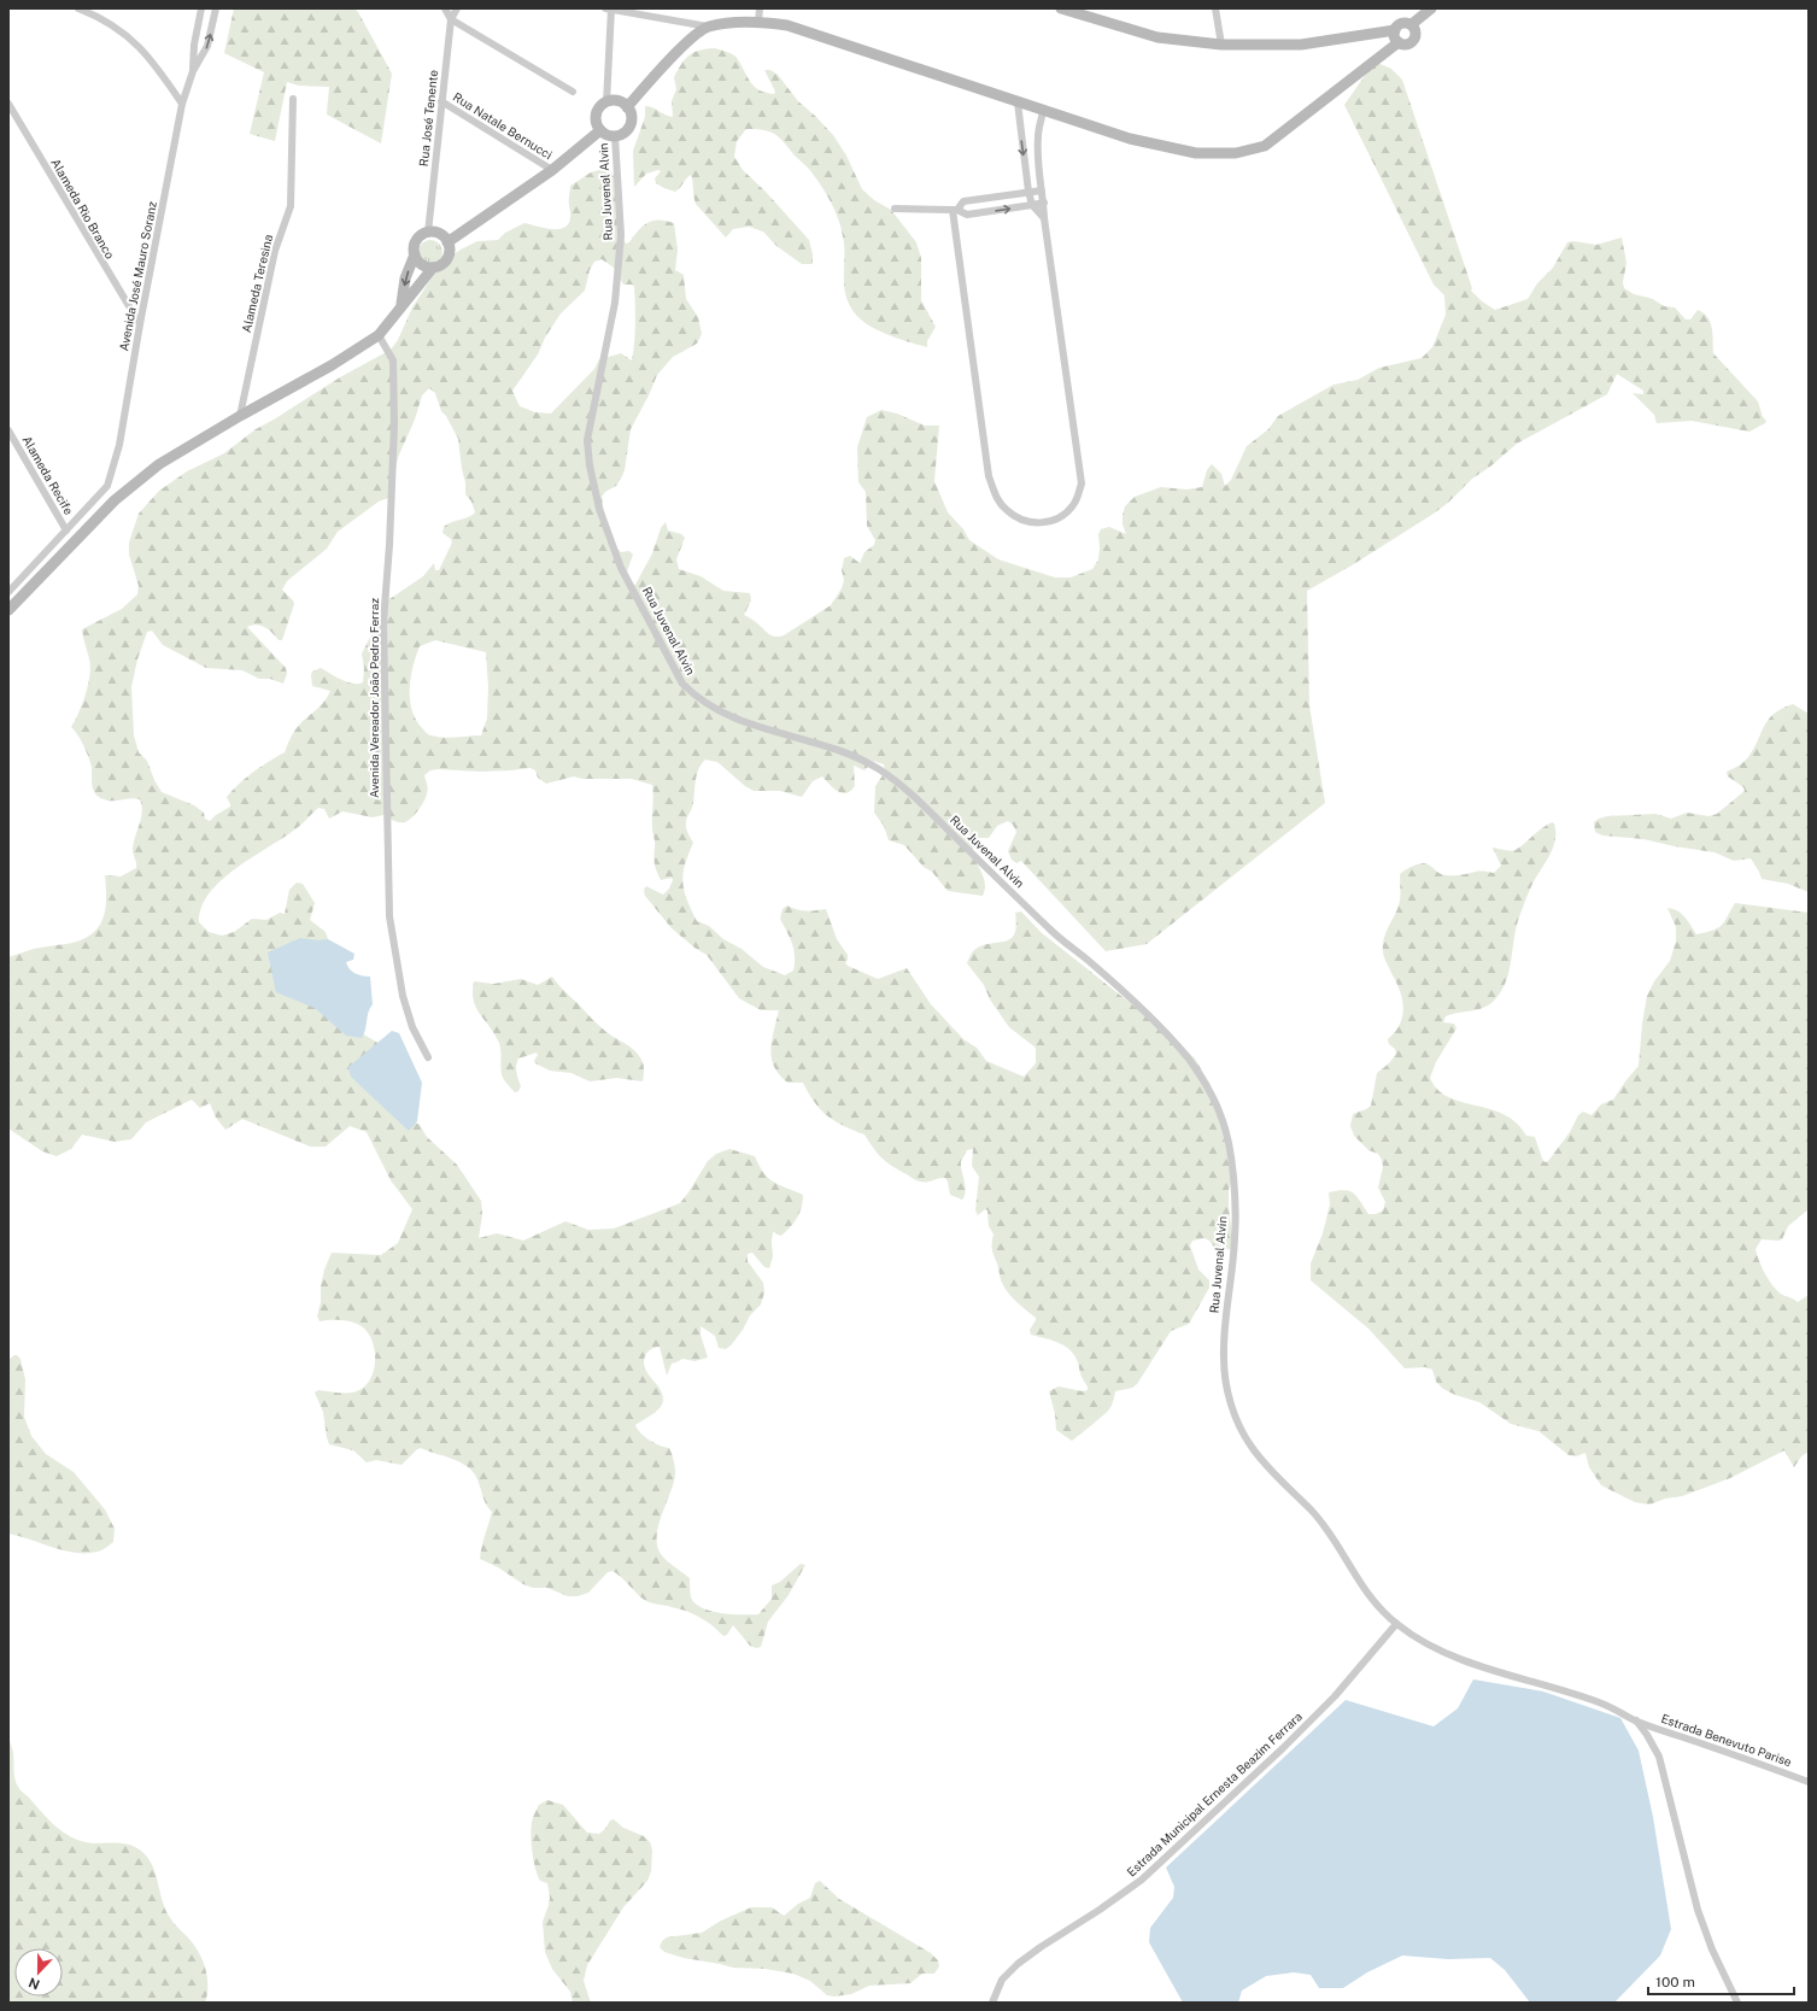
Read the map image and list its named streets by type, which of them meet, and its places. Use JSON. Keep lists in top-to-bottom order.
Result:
{
  "streets": {
    "street": [
      "Rua José Tenente",
      "Rua Natale Bernucci",
      "Rua Juvenal Alvin",
      "Alameda Rio Branco",
      "Avenida José Mauro Soranz",
      "Alameda Teresina",
      "Alameda Recife",
      "Avenida Vereador João Pedro Ferraz",
      "Estrada Benevuto Parise",
      "Estrada Municipal Ernesta Beazim Ferrara"
    ]
  },
  "crossings": [
    ["Rua José Tenente", "Rua Natale Bernucci"],
    ["Rua Juvenal Alvin", "Estrada Benevuto Parise"],
    ["Rua Juvenal Alvin", "Estrada Municipal Ernesta Beazim Ferrara"],
    ["Alameda Rio Branco", "Avenida José Mauro Soranz"],
    ["Avenida José Mauro Soranz", "Alameda Recife"]
  ],
  "scale_bar": "100 m",
  "north": "bottom"
}
